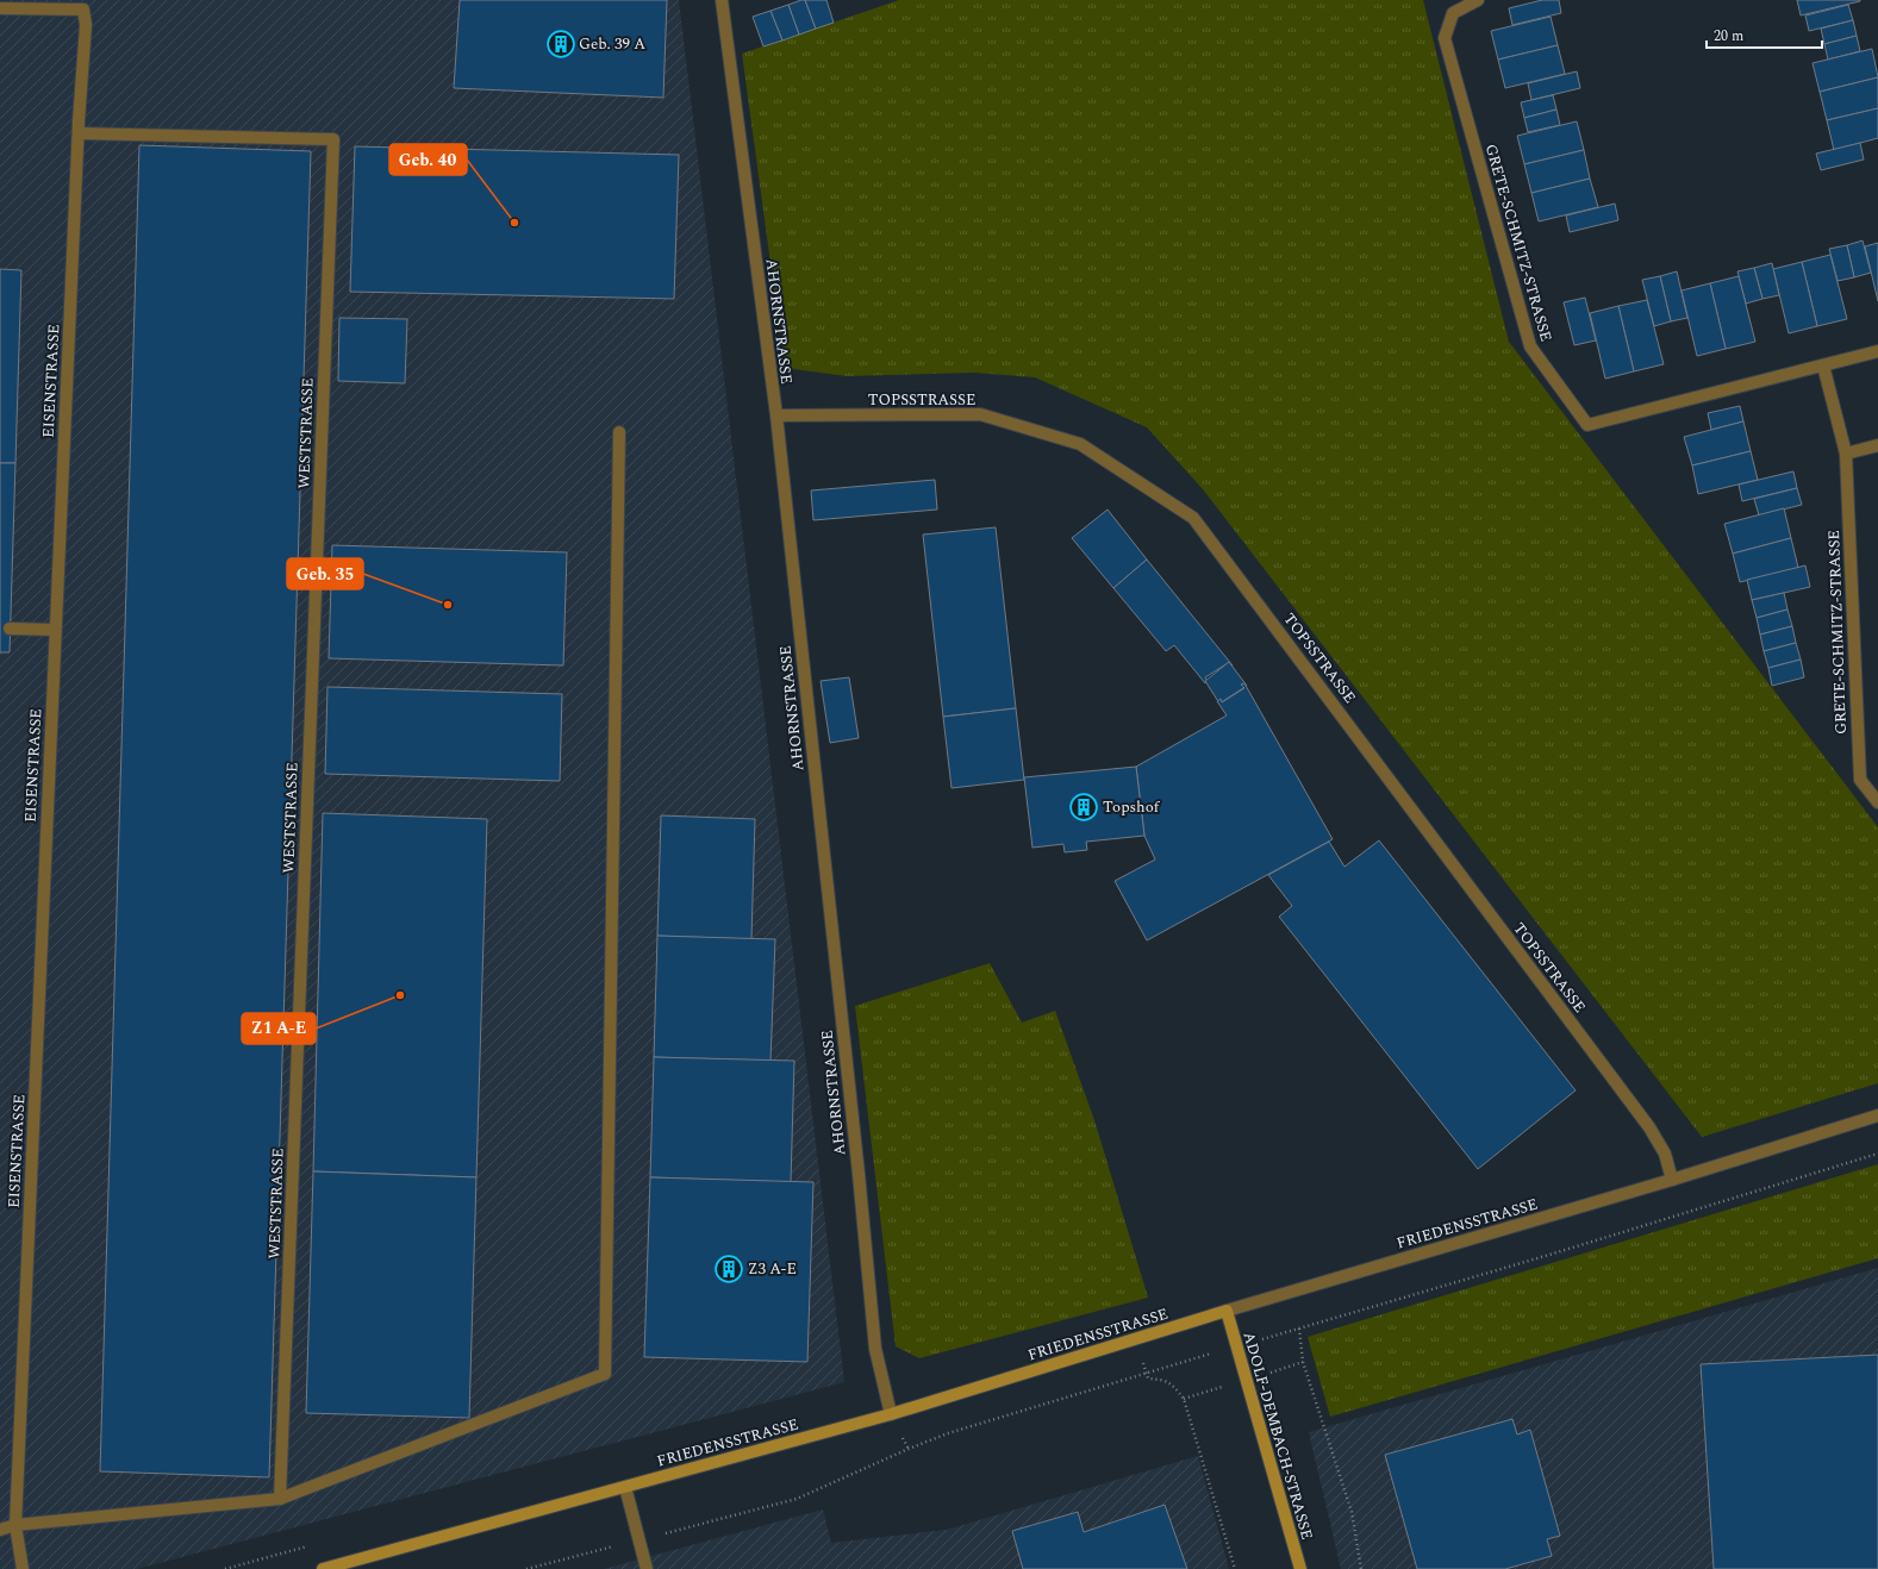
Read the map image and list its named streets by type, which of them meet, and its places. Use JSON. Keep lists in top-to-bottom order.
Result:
{
  "streets": {
    "main road": ["FRIEDENSSTRASSE", "ADOLF-DEMBACH-STRASSE"],
    "street": [
      "GRETE-SCHMITZ-STRASSE",
      "AHORNSTRASSE",
      "EISENSTRASSE",
      "TOPSSTRASSE",
      "WESTSTRASSE"
    ]
  },
  "crossings": [
    ["AHORNSTRASSE", "TOPSSTRASSE"],
    ["AHORNSTRASSE", "FRIEDENSSTRASSE"],
    ["EISENSTRASSE", "WESTSTRASSE"],
    ["TOPSSTRASSE", "FRIEDENSSTRASSE"],
    ["FRIEDENSSTRASSE", "ADOLF-DEMBACH-STRASSE"]
  ],
  "places": {
    "building": ["Geb. 39 A", "Topshof", "Z3 A-E"],
    "other": ["Geb. 40", "Geb. 35", "Z1 A-E"]
  },
  "scale_bar": "20 m"
}
